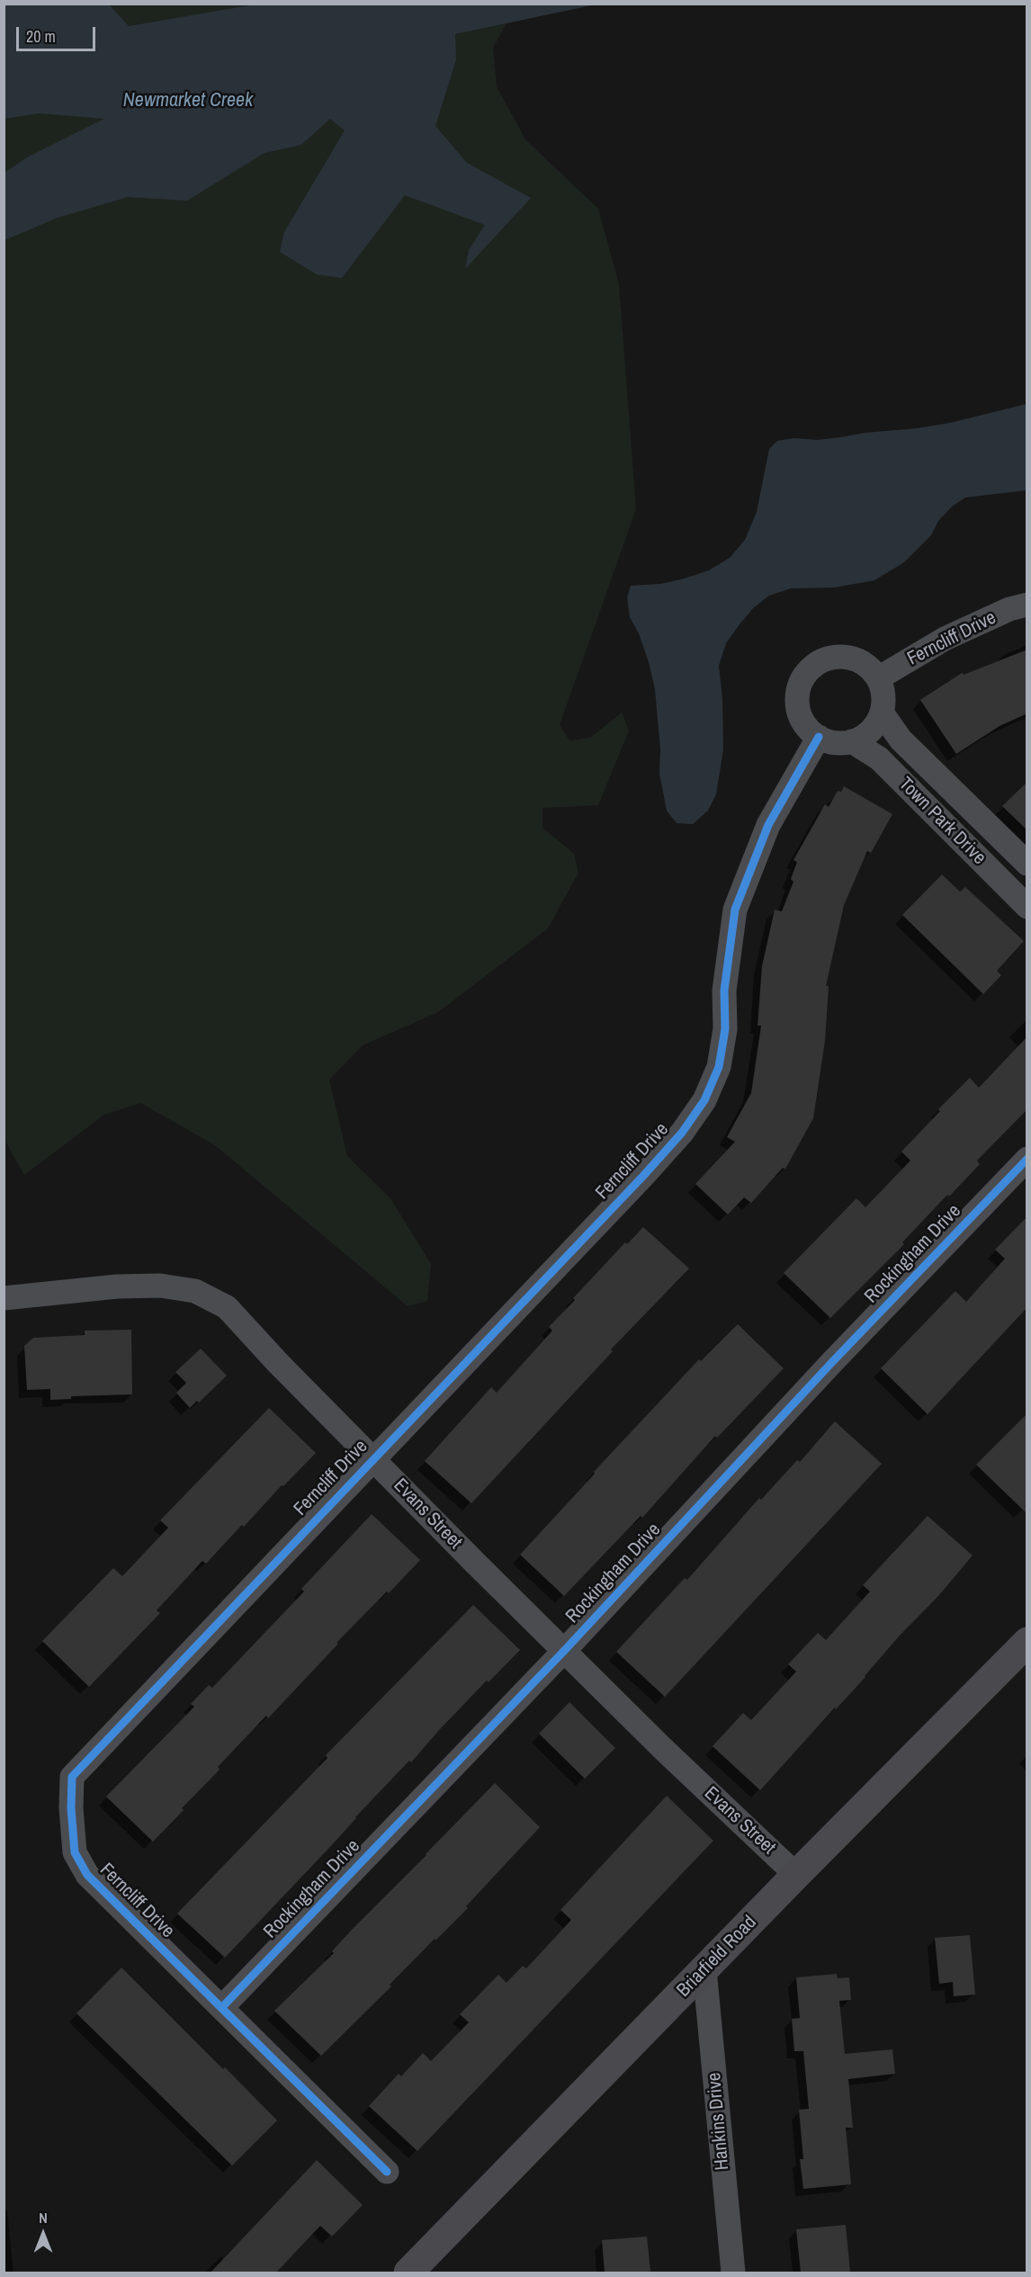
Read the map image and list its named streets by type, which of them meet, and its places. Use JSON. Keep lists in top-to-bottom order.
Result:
{
  "streets": {
    "main road": ["Briarfield Road"],
    "street": [
      "Ferncliff Drive",
      "Town Park Drive",
      "Rockingham Drive",
      "Evans Street",
      "Hankins Drive"
    ]
  },
  "crossings": [
    ["Ferncliff Drive", "Town Park Drive"],
    ["Ferncliff Drive", "Rockingham Drive"],
    ["Ferncliff Drive", "Evans Street"],
    ["Rockingham Drive", "Evans Street"],
    ["Evans Street", "Briarfield Road"],
    ["Briarfield Road", "Hankins Drive"]
  ],
  "water": ["Newmarket Creek"],
  "scale_bar": "20 m",
  "north": "top"
}
